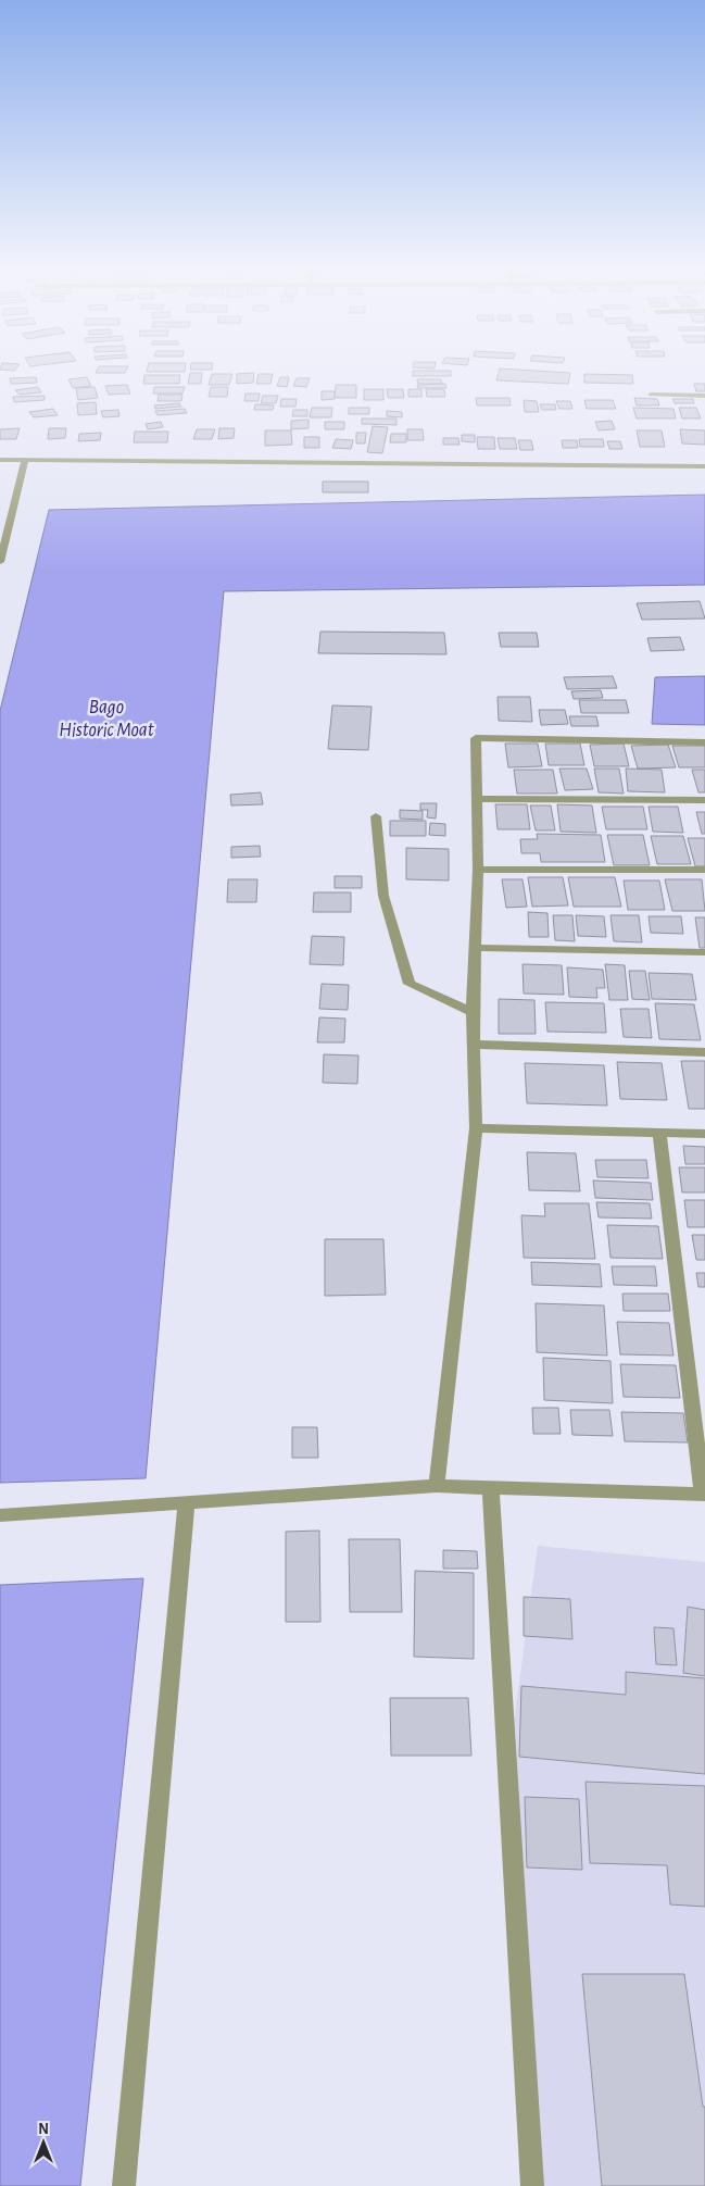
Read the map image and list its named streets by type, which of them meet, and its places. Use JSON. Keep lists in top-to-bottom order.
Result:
{
  "water": ["Bago Historic Moat"],
  "north": "top"
}
